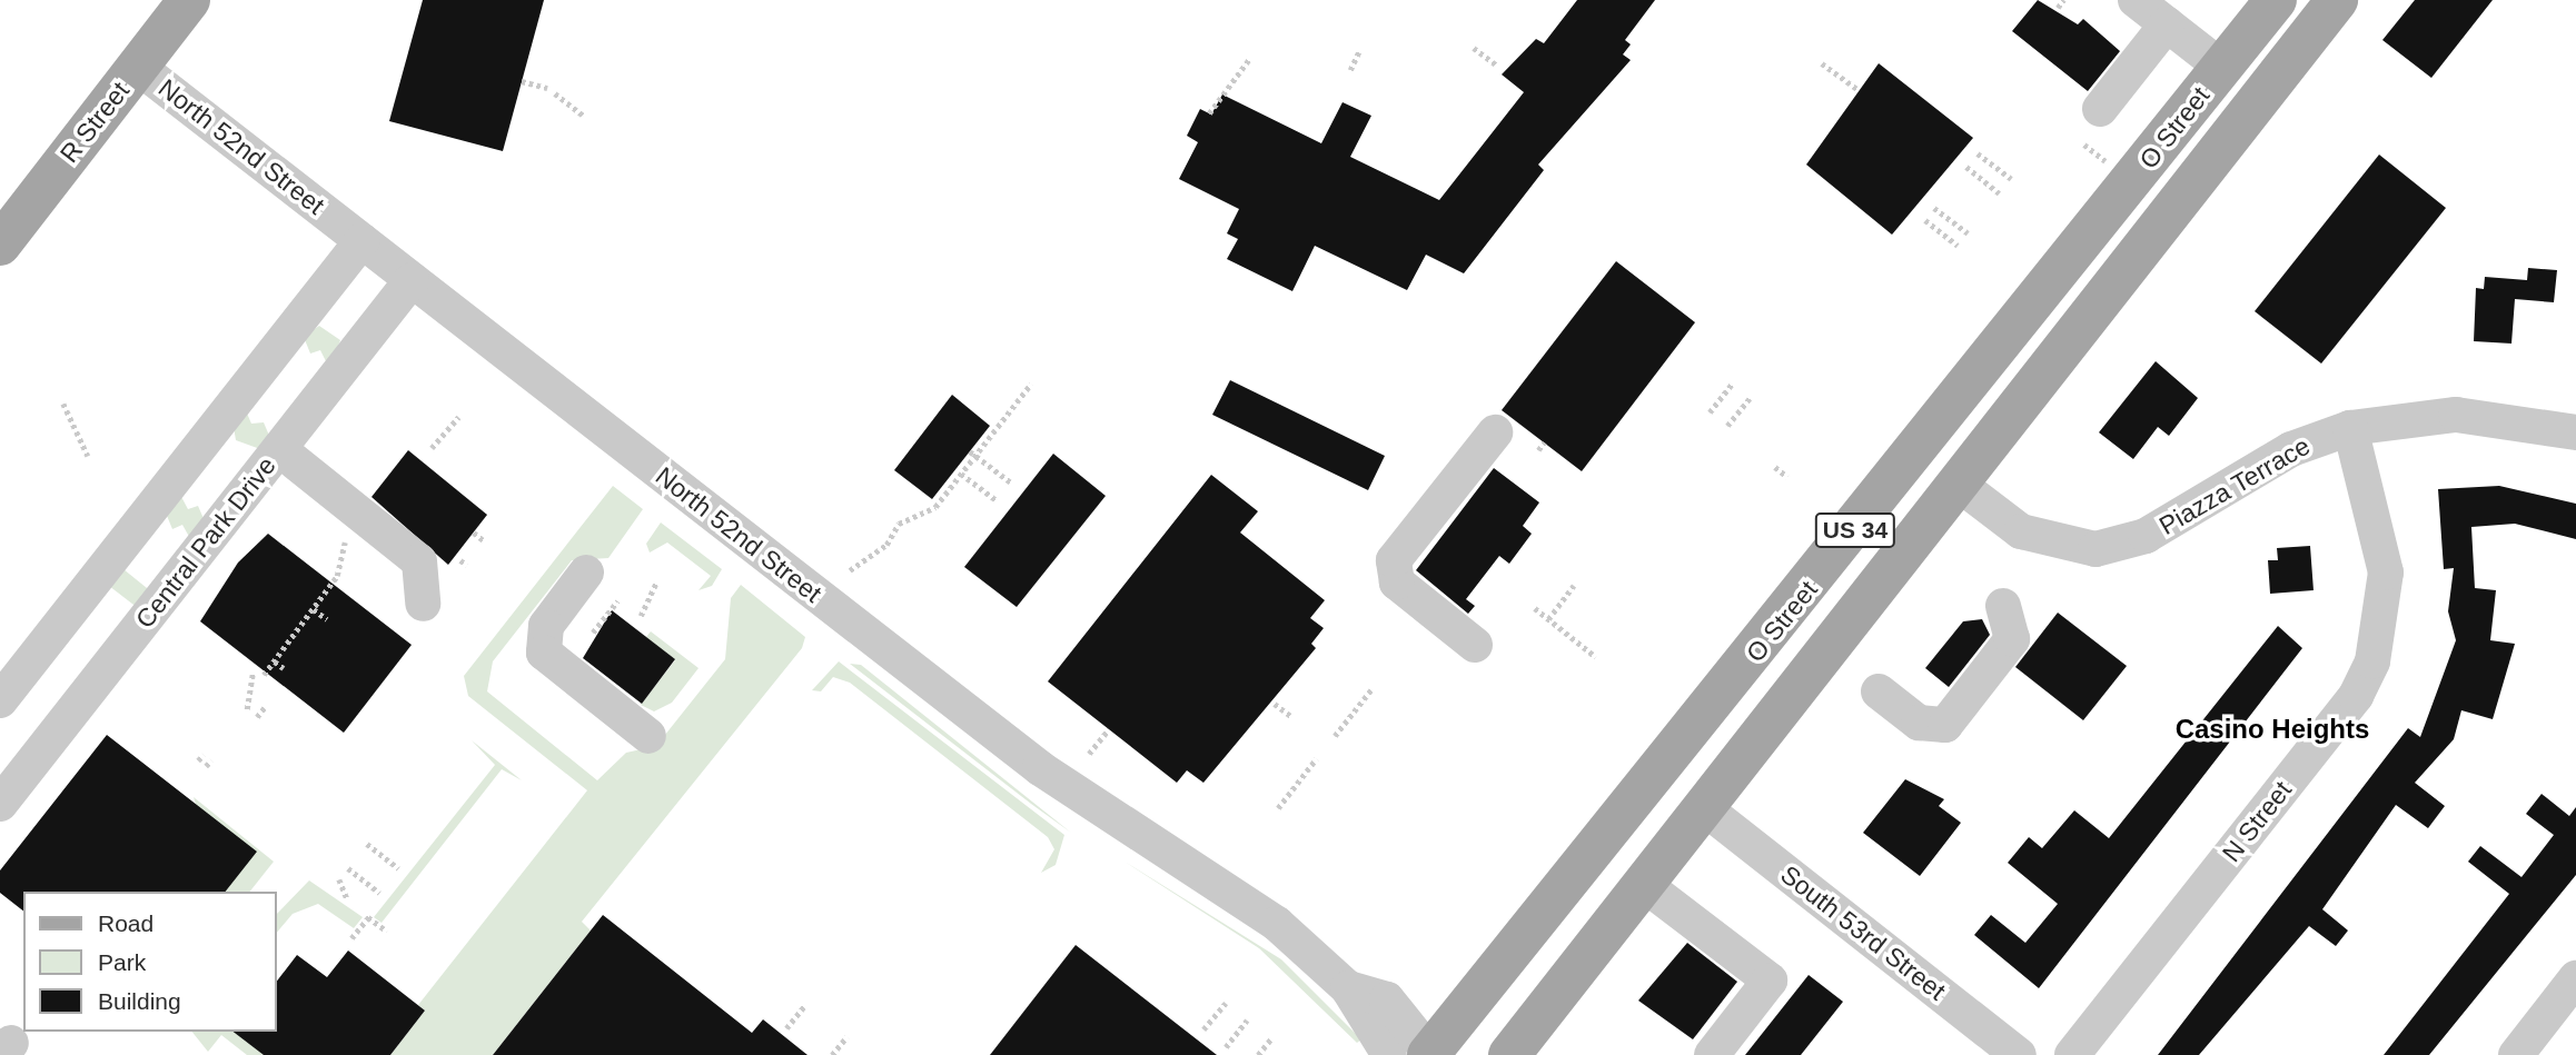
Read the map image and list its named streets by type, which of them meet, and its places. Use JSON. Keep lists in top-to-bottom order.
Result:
{
  "streets": {
    "main road": ["R Street", "O Street", "US 34"],
    "street": [
      "North 52nd Street",
      "Piazza Terrace",
      "Central Park Drive",
      "N Street",
      "South 53rd Street"
    ]
  },
  "crossings": [
    ["R Street", "North 52nd Street"],
    ["O Street", "North 52nd Street"],
    ["O Street", "Piazza Terrace"],
    ["O Street", "South 53rd Street"],
    ["North 52nd Street", "Central Park Drive"],
    ["Piazza Terrace", "N Street"]
  ],
  "districts": ["Casino Heights"],
  "legend": ["Road", "Park", "Building"]
}
